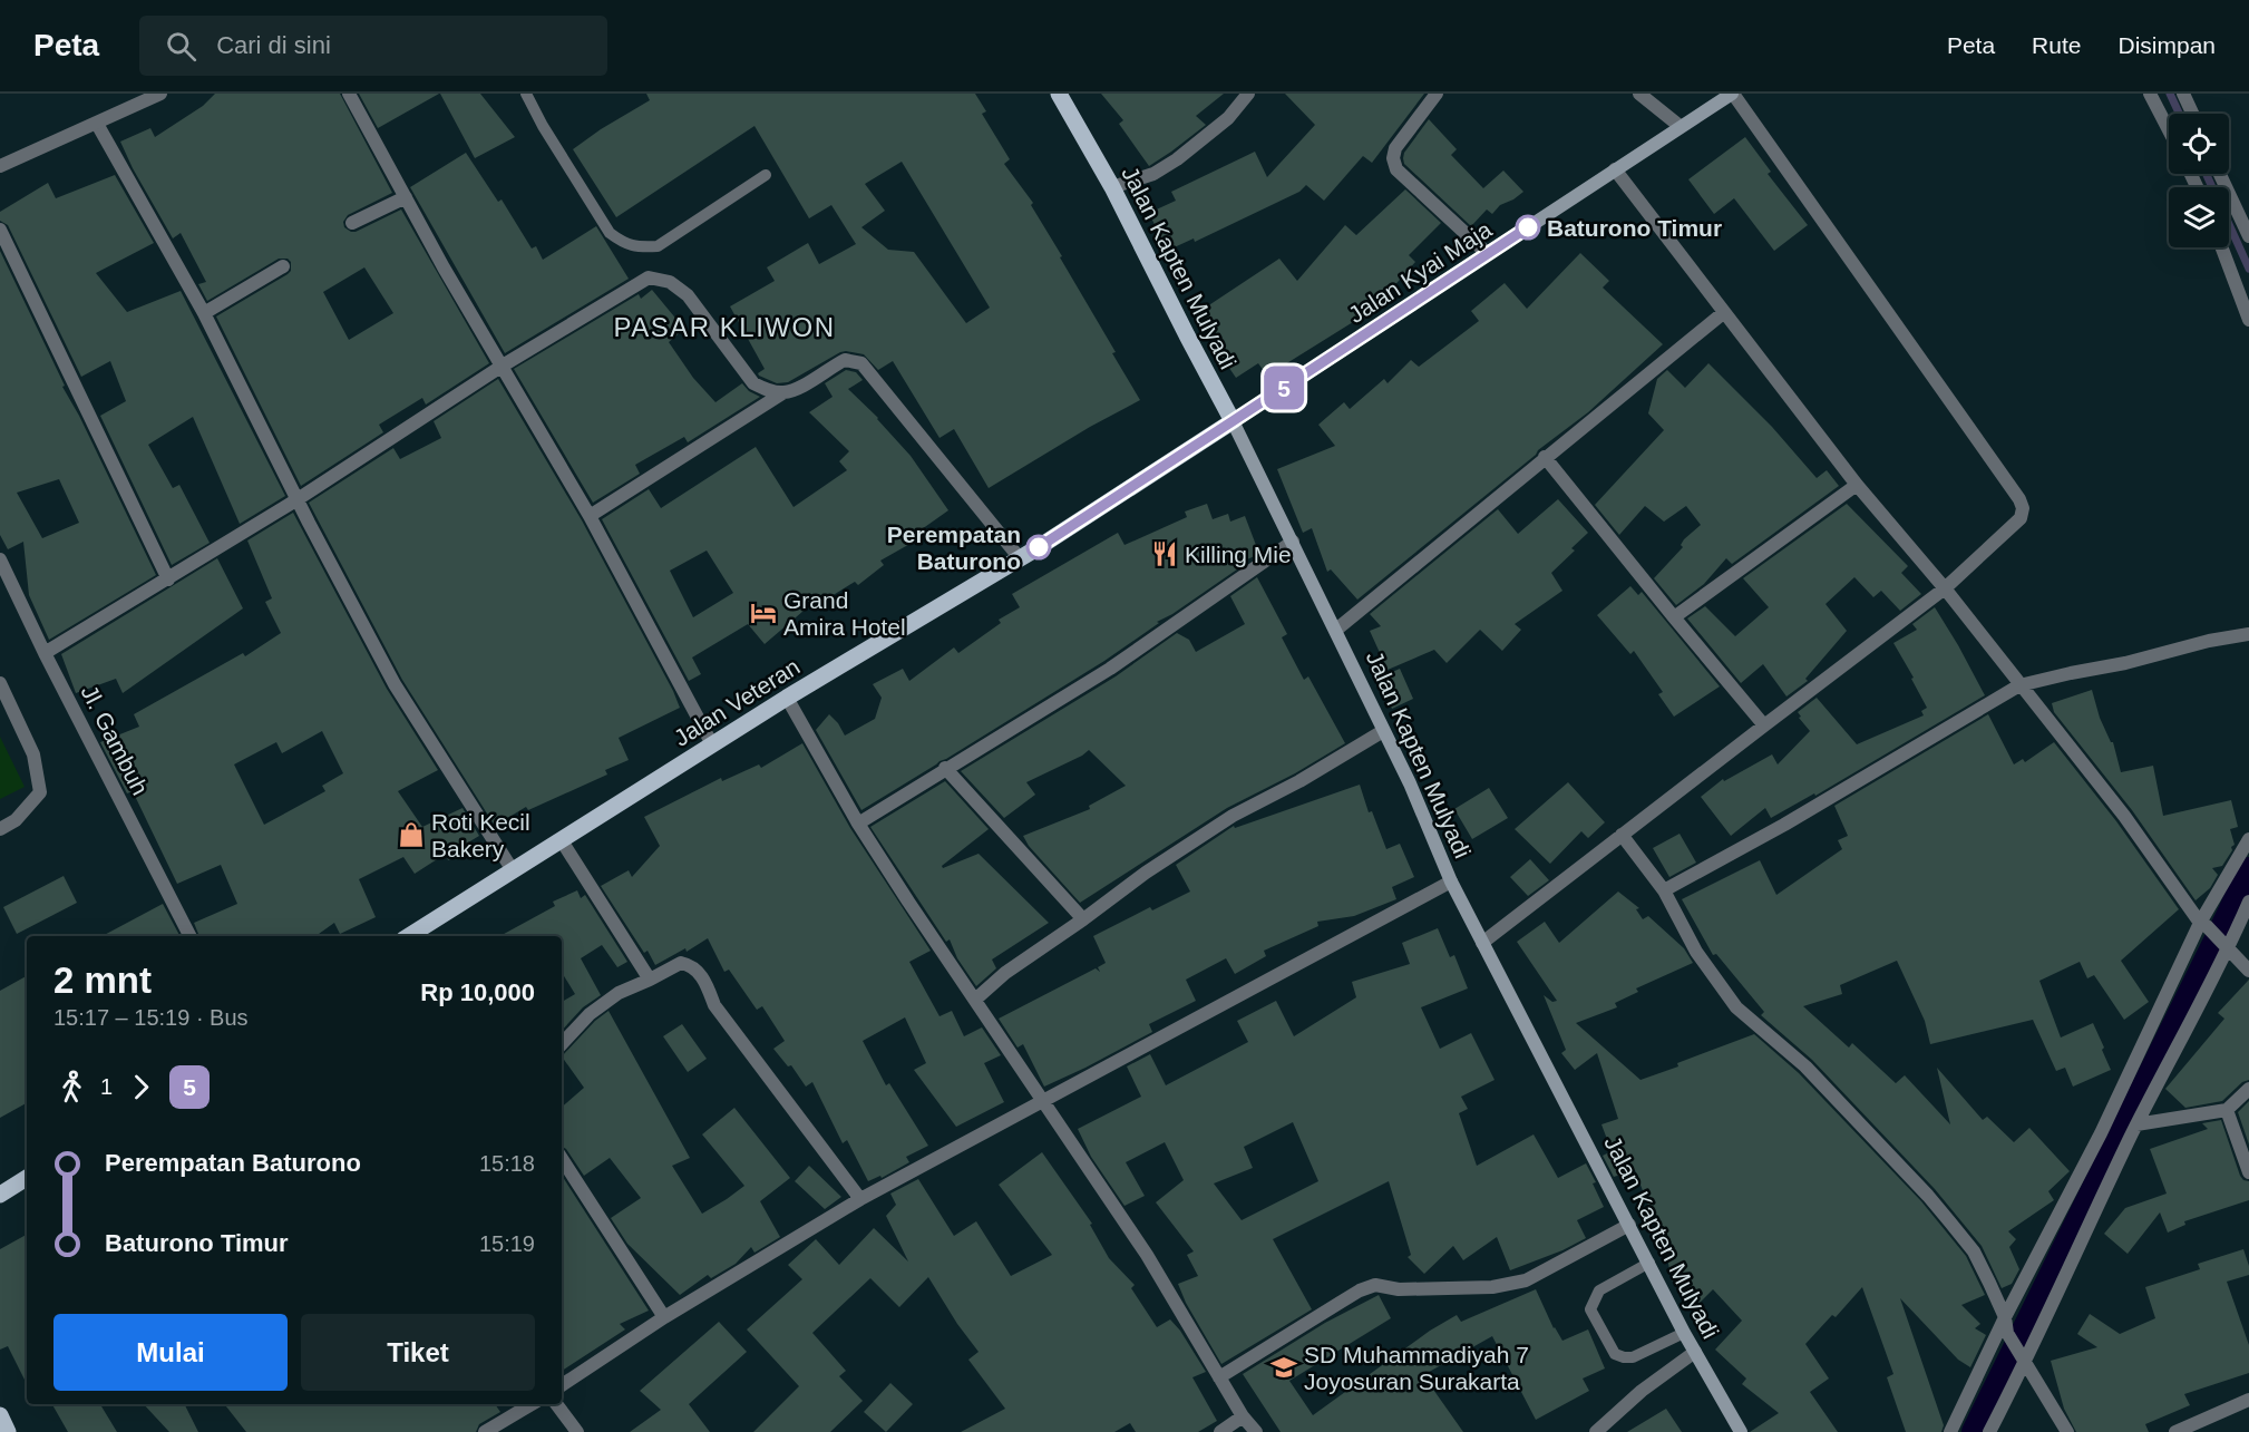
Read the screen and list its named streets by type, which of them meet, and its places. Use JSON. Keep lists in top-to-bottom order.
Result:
{
  "streets": {
    "main road": ["Jalan Kapten Mulyadi", "Jalan Kyai Maja", "Jalan Veteran"],
    "street": ["Jl. Gambuh"]
  },
  "crossings": [
    ["Jalan Kapten Mulyadi", "Jalan Kyai Maja"],
    ["Jalan Kapten Mulyadi", "Jalan Veteran"],
    ["Jalan Kyai Maja", "Jalan Veteran"]
  ],
  "districts": ["PASAR KLIWON"],
  "places": {
    "other": ["Baturono Timur", "Perempatan Baturono"],
    "restaurant": ["Killing Mie"],
    "hotel": ["Grand Amira Hotel"],
    "shop": ["Roti Kecil Bakery"],
    "school or university": ["SD Muhammadiyah 7 Joyosuran Surakarta"]
  },
  "lines": ["bus line 5"],
  "page": {
    "header": "Peta",
    "search": "Cari di sini",
    "nav": ["Peta", "Rute", "Disimpan"],
    "on_map": "5",
    "heading": ["2 mnt", "15:17 – 15:19 · Bus", "Rp 10,000"],
    "legs": ["1", "5"],
    "list": [
      {
        "name": "Perempatan Baturono",
        "value": "15:18"
      },
      {
        "name": "Baturono Timur",
        "value": "15:19"
      }
    ],
    "buttons": ["Mulai", "Tiket"]
  }
}
